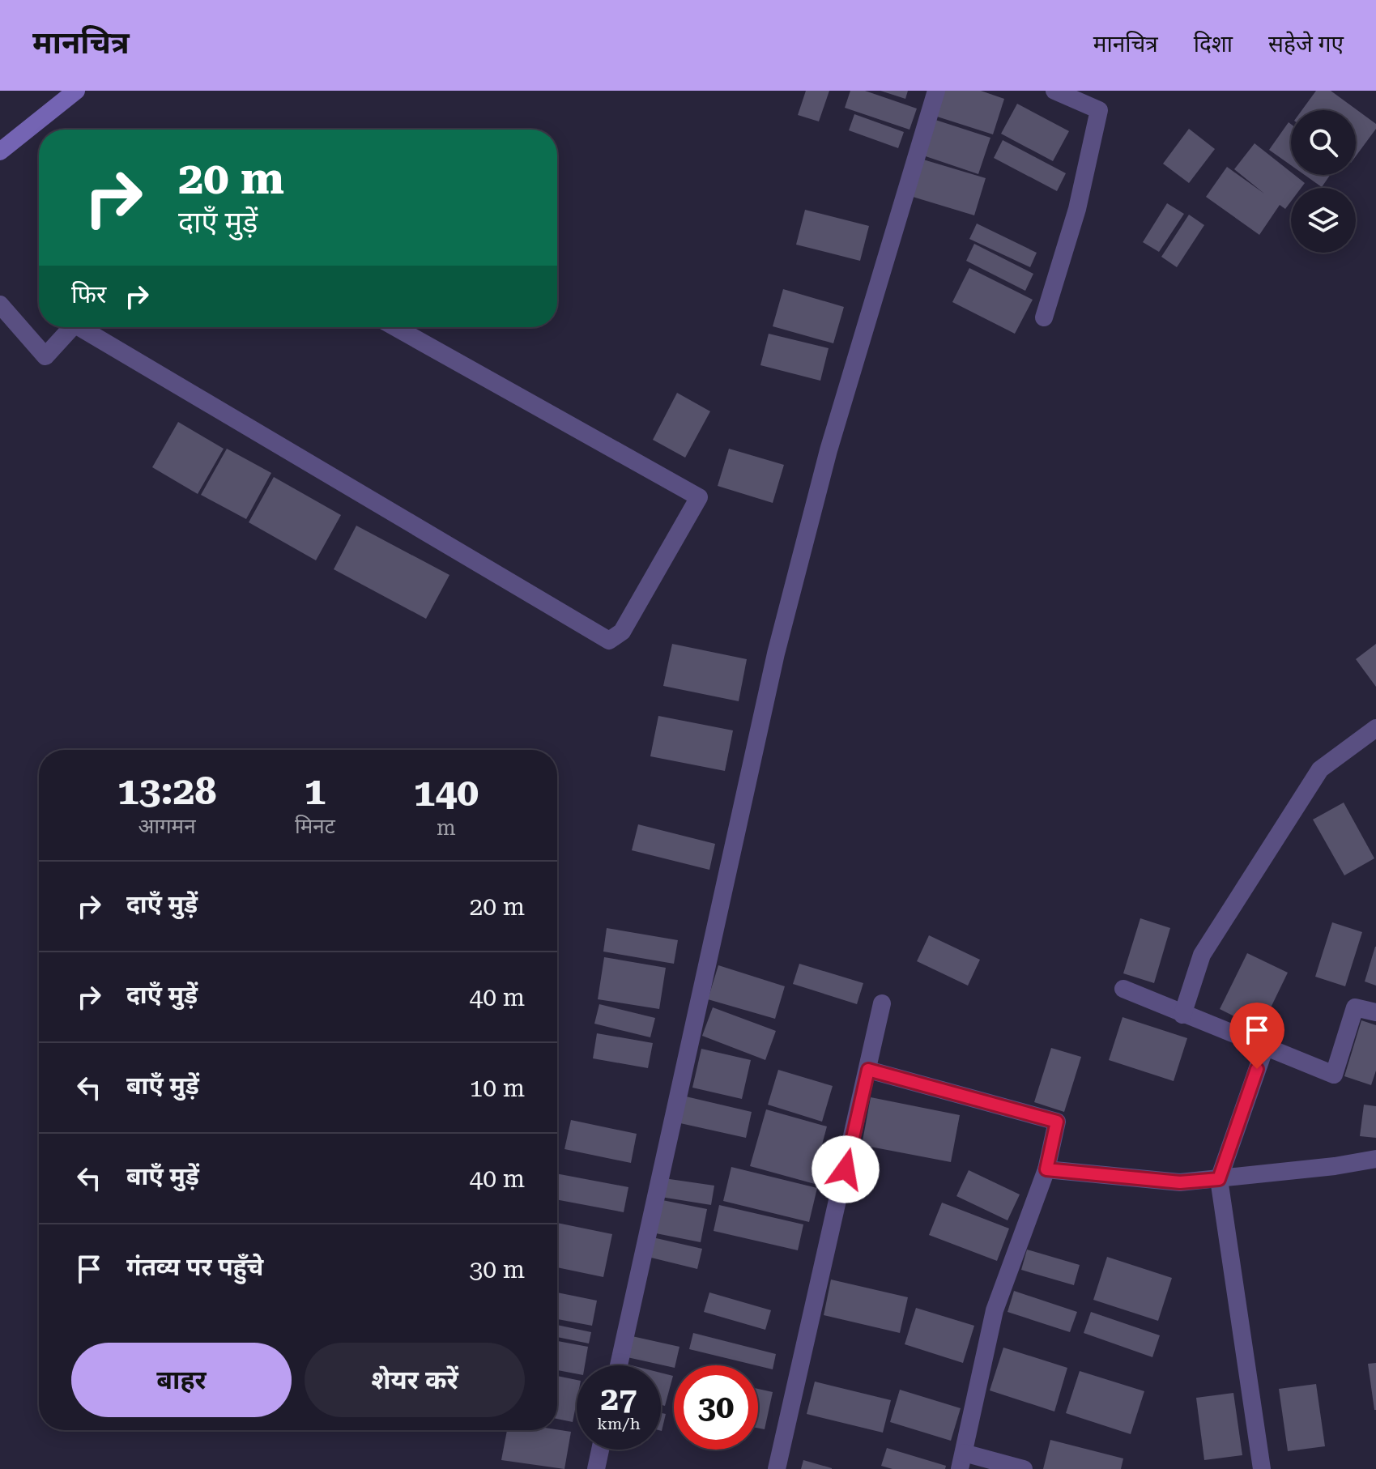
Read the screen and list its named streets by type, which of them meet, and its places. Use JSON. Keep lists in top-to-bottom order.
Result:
{
  "page": {
    "header": "मानचित्र",
    "nav": ["मानचित्र", "दिशा", "सहेजे गए"],
    "turn": ["20 m", "दाएँ मुड़ें"],
    "then": "फिर",
    "eta": [
      "13:28",
      "आगमन",
      "1",
      "मिनट",
      "140",
      "m"
    ],
    "list": [
      {
        "name": "दाएँ मुड़ें",
        "value": "20 m"
      },
      {
        "name": "दाएँ मुड़ें",
        "value": "40 m"
      },
      {
        "name": "बाएँ मुड़ें",
        "value": "10 m"
      },
      {
        "name": "बाएँ मुड़ें",
        "value": "40 m"
      },
      {
        "name": "गंतव्य पर पहुँचे",
        "value": "30 m"
      }
    ],
    "buttons": ["बाहर", "शेयर करें"],
    "speed": "27 km/h",
    "limit": "30"
  }
}
